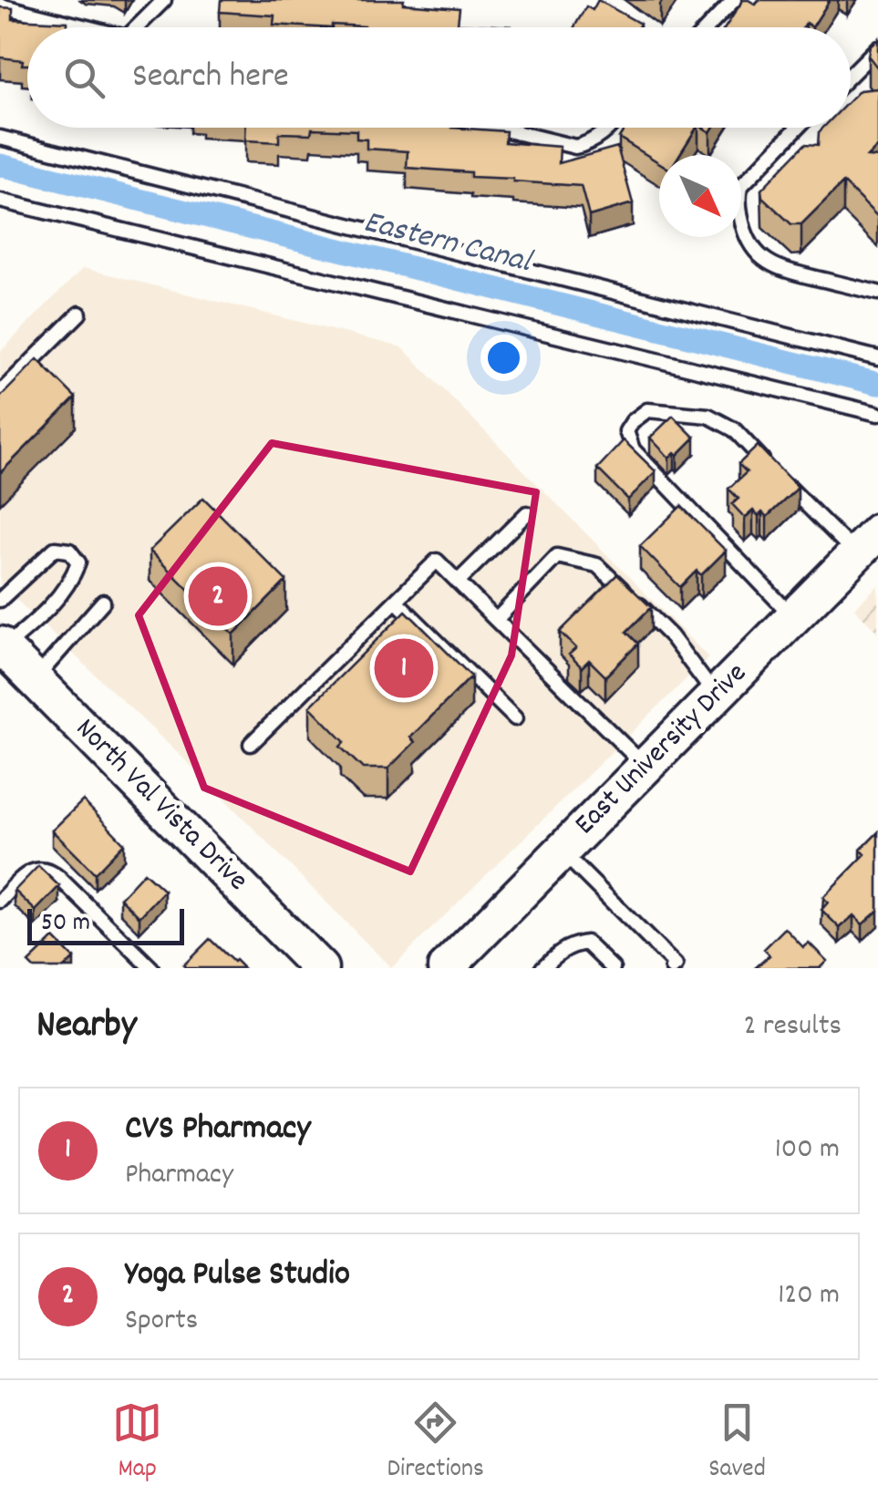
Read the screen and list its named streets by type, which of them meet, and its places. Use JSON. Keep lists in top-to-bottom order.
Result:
{
  "streets": {
    "main road": ["East University Drive", "North Val Vista Drive"]
  },
  "water": ["Eastern Canal"],
  "scale_bar": "50 m",
  "north": "bottom right",
  "page": {
    "search": "Search here",
    "pins": ["2", "1"],
    "scale": "50 m",
    "heading": ["Nearby", "2 results"],
    "list": [
      {
        "mark": "1",
        "name": "CVS Pharmacy",
        "note": "Pharmacy",
        "value": "100 m"
      },
      {
        "mark": "2",
        "name": "Yoga Pulse Studio",
        "note": "Sports",
        "value": "120 m"
      }
    ],
    "nav": ["Map", "Directions", "Saved"]
  }
}
